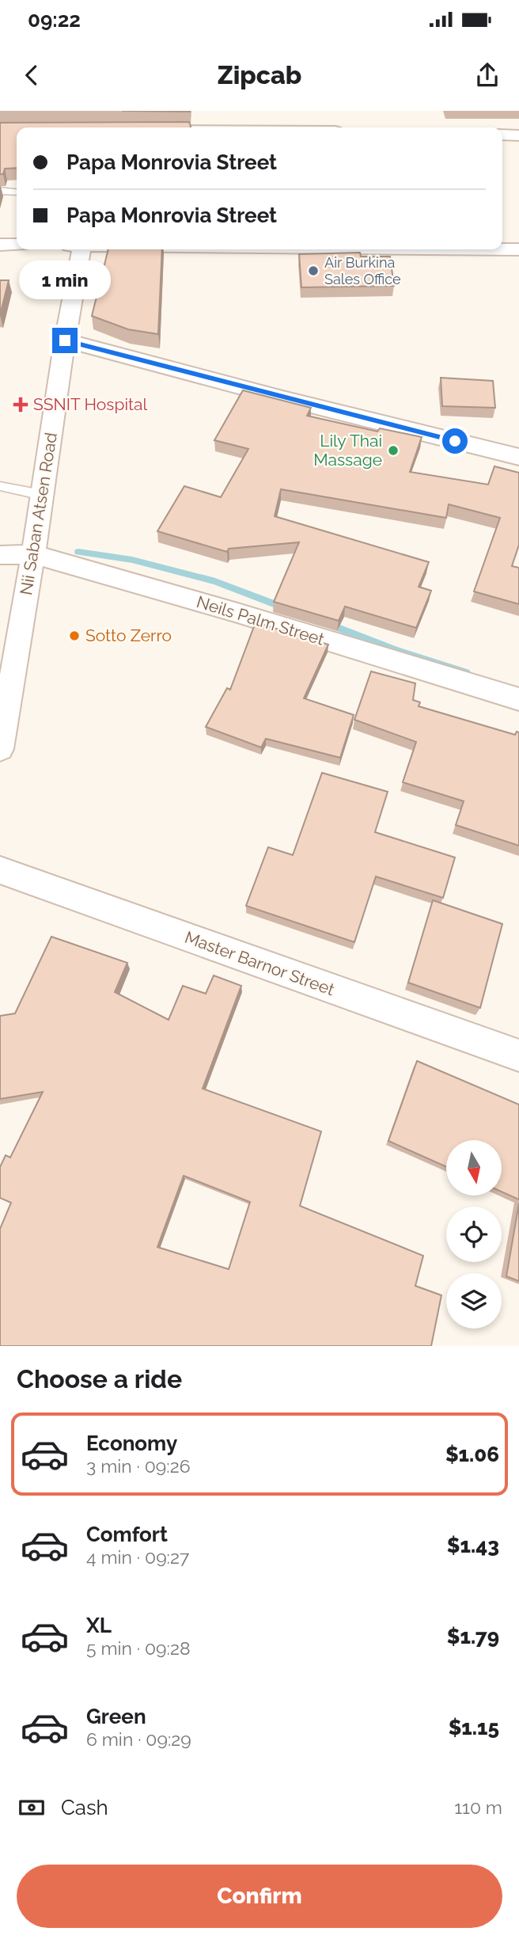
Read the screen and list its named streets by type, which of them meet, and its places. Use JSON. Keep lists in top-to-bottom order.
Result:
{
  "streets": {
    "street": ["Nii Saban Atsen Road", "Neils Palm Street", "Master Barnor Street"]
  },
  "crossings": [
    ["Nii Saban Atsen Road", "Neils Palm Street"]
  ],
  "places": {
    "other": ["Air Burkina Sales Office", "Lily Thai Massage", "Sotto Zerro"],
    "health": ["SSNIT Hospital"]
  },
  "north": "bottom",
  "page": {
    "status": "09:22",
    "header": "Zipcab",
    "banner": ["Papa Monrovia Street", "Papa Monrovia Street"],
    "bubble": "1 min",
    "heading": "Choose a ride",
    "list": [
      {
        "name": "Economy",
        "note": "3 min · 09:26",
        "value": "$1.06"
      },
      {
        "name": "Comfort",
        "note": "4 min · 09:27",
        "value": "$1.43"
      },
      {
        "name": "XL",
        "note": "5 min · 09:28",
        "value": "$1.79"
      },
      {
        "name": "Green",
        "note": "6 min · 09:29",
        "value": "$1.15"
      }
    ],
    "pay": ["Cash", "110 m"],
    "buttons": "Confirm"
  }
}
